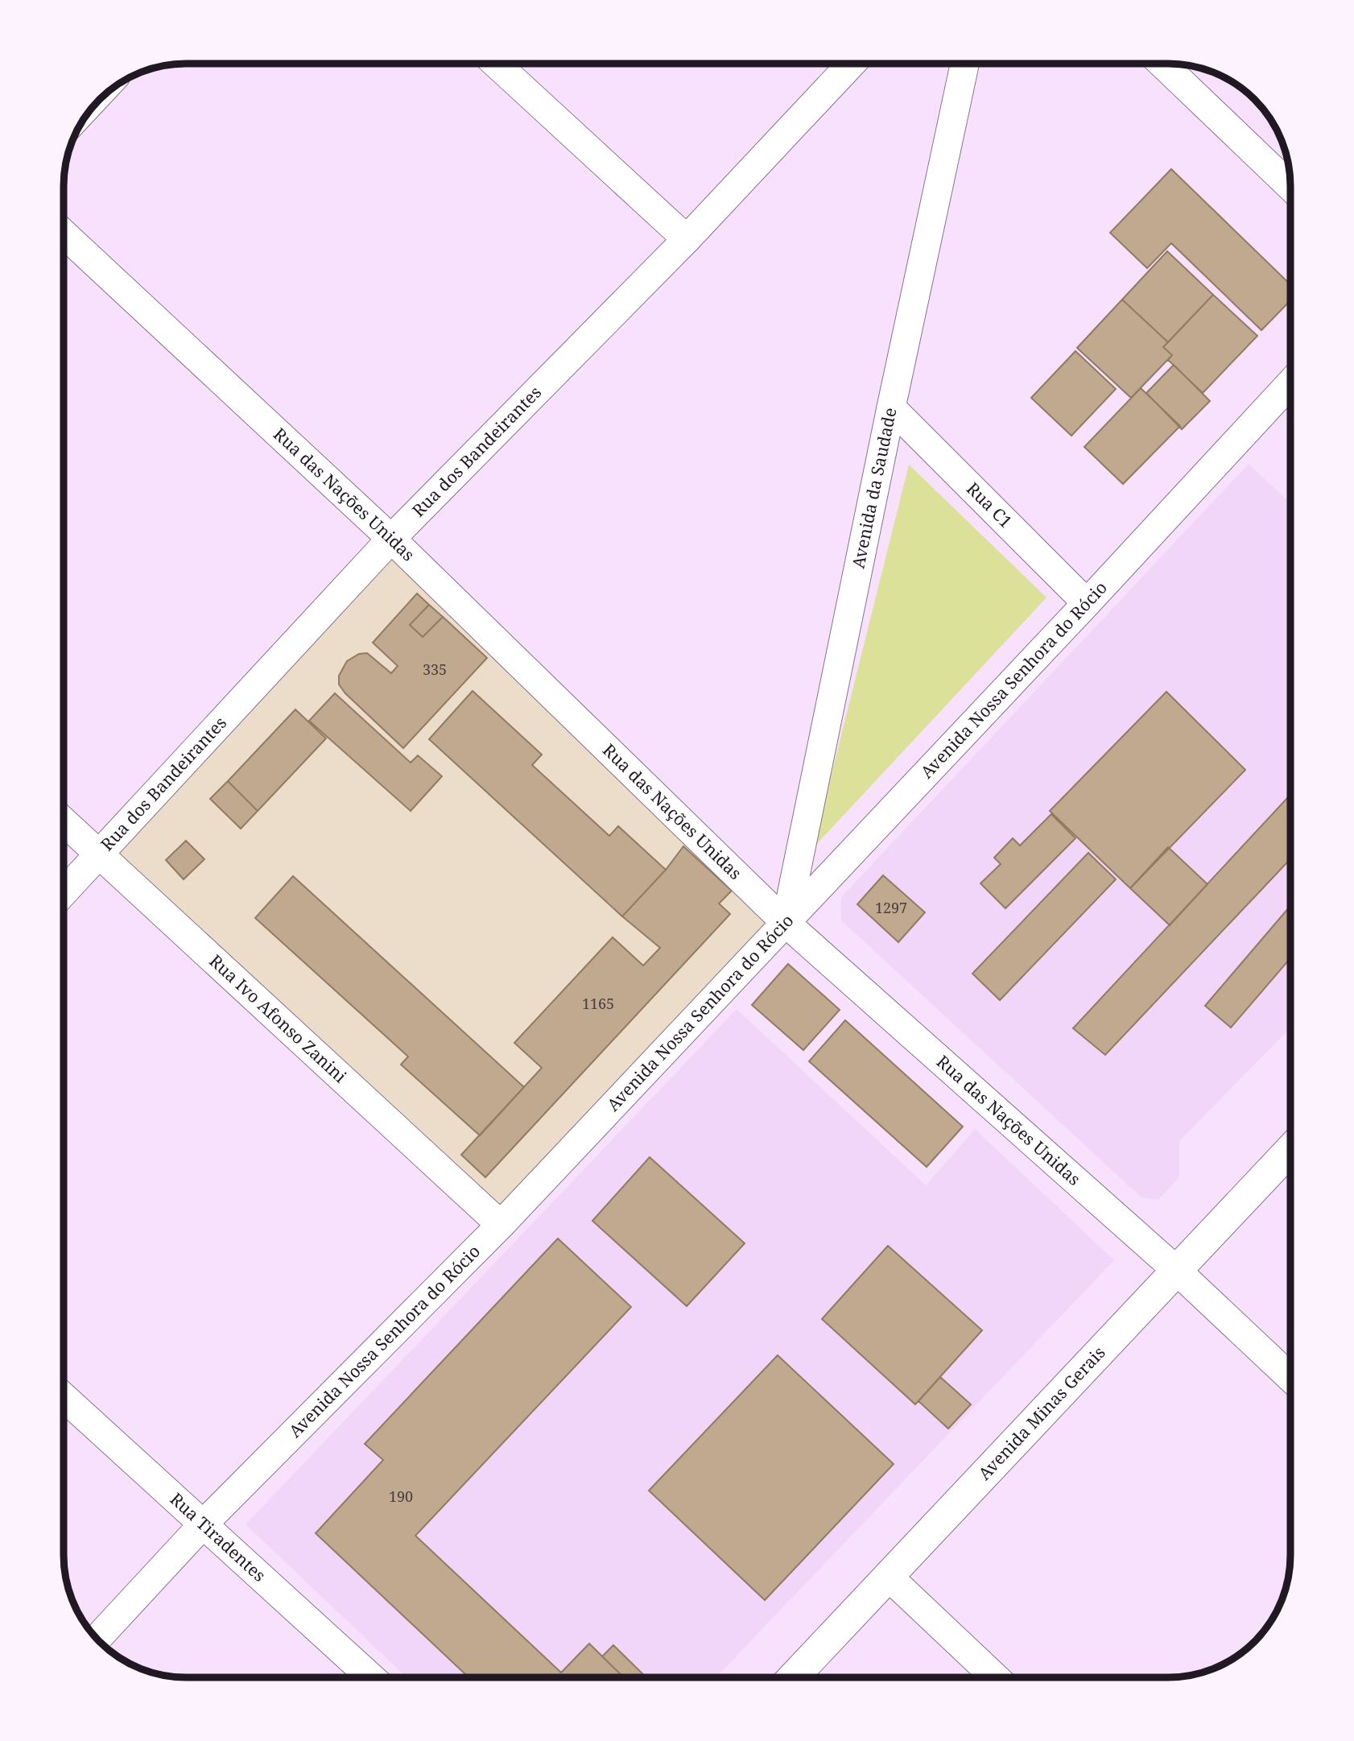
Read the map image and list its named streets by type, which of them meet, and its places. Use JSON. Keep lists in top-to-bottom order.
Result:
{
  "streets": {
    "street": [
      "Rua dos Bandeirantes",
      "Avenida da Saudade",
      "Rua das Nações Unidas",
      "Rua C1",
      "Avenida Nossa Senhora do Rócio",
      "Rua Ivo Afonso Zanini",
      "Avenida Minas Gerais",
      "Rua Tiradentes"
    ]
  },
  "crossings": [
    ["Rua dos Bandeirantes", "Rua das Nações Unidas"],
    ["Rua dos Bandeirantes", "Rua Ivo Afonso Zanini"],
    ["Avenida da Saudade", "Rua das Nações Unidas"],
    ["Avenida da Saudade", "Rua C1"],
    ["Avenida da Saudade", "Avenida Nossa Senhora do Rócio"],
    ["Rua das Nações Unidas", "Avenida Nossa Senhora do Rócio"],
    ["Rua das Nações Unidas", "Avenida Minas Gerais"],
    ["Rua C1", "Avenida Nossa Senhora do Rócio"],
    ["Avenida Nossa Senhora do Rócio", "Rua Ivo Afonso Zanini"],
    ["Avenida Nossa Senhora do Rócio", "Rua Tiradentes"]
  ],
  "house_numbers": [
    "335",
    "1297",
    "1165",
    "190"
  ]
}
